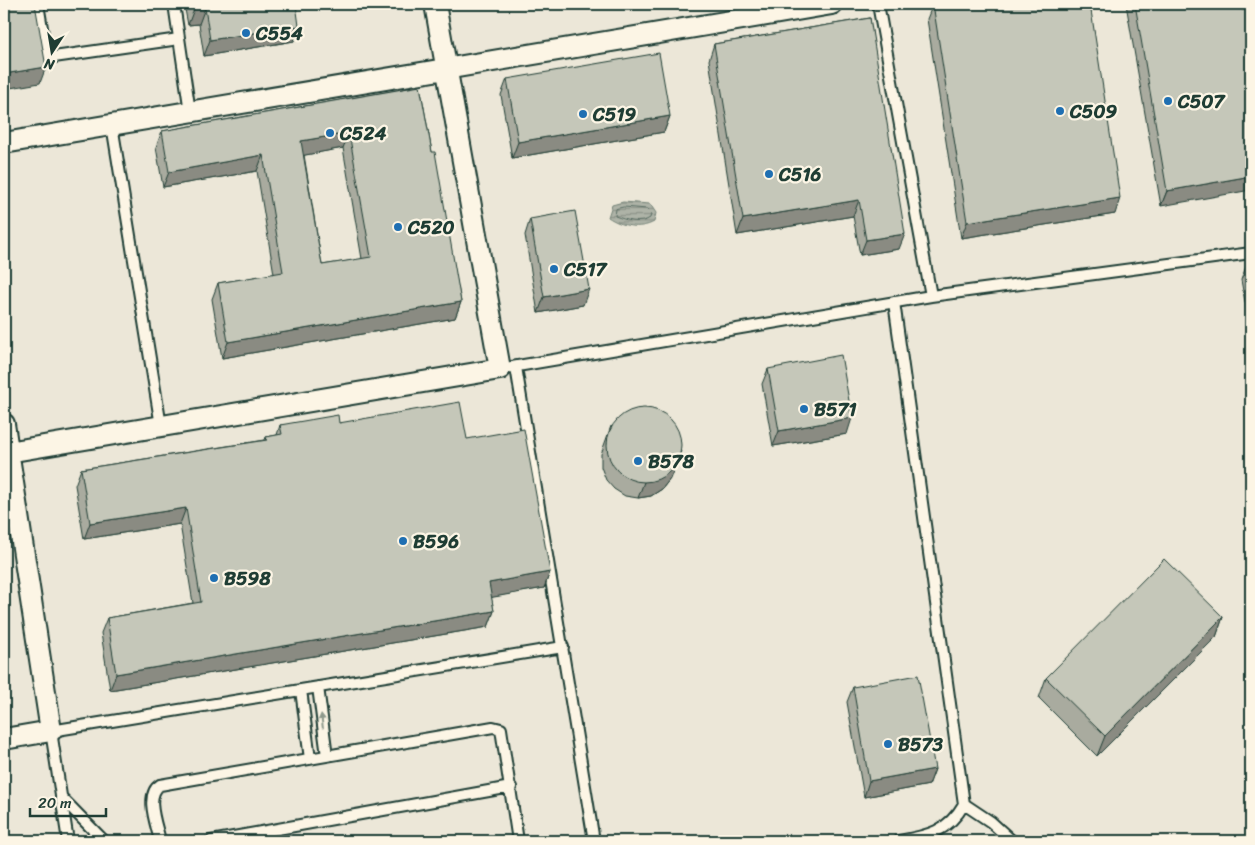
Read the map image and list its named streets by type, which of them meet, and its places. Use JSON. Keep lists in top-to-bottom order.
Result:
{
  "places": [
    "C554",
    "C507",
    "C509",
    "C519",
    "C524",
    "C516",
    "C520",
    "C517",
    "B571",
    "B578",
    "B596",
    "B598",
    "B573"
  ],
  "scale_bar": "20 m",
  "north": "bottom"
}
